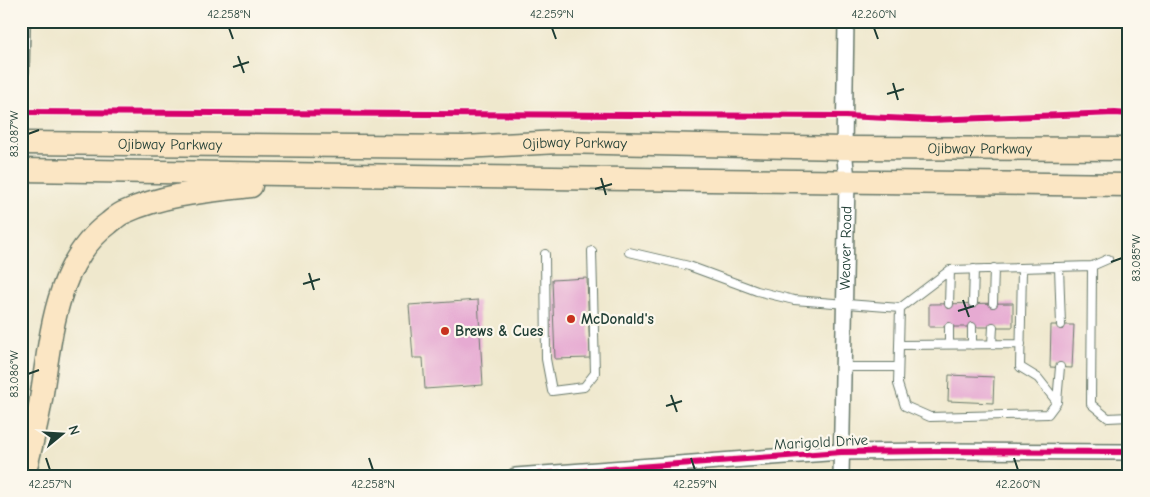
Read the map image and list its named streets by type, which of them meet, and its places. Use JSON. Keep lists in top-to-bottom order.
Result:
{
  "streets": {
    "main road": ["Ojibway Parkway"],
    "street": ["Weaver Road", "Marigold Drive"]
  },
  "crossings": [
    ["Ojibway Parkway", "Weaver Road"],
    ["Weaver Road", "Marigold Drive"]
  ],
  "places": ["McDonald's", "Brews & Cues"],
  "north": "right",
  "coordinates": [
    "42.258°N",
    "42.259°N",
    "42.260°N",
    "83.087°W",
    "83.085°W",
    "83.086°W",
    "42.257°N"
  ]
}
